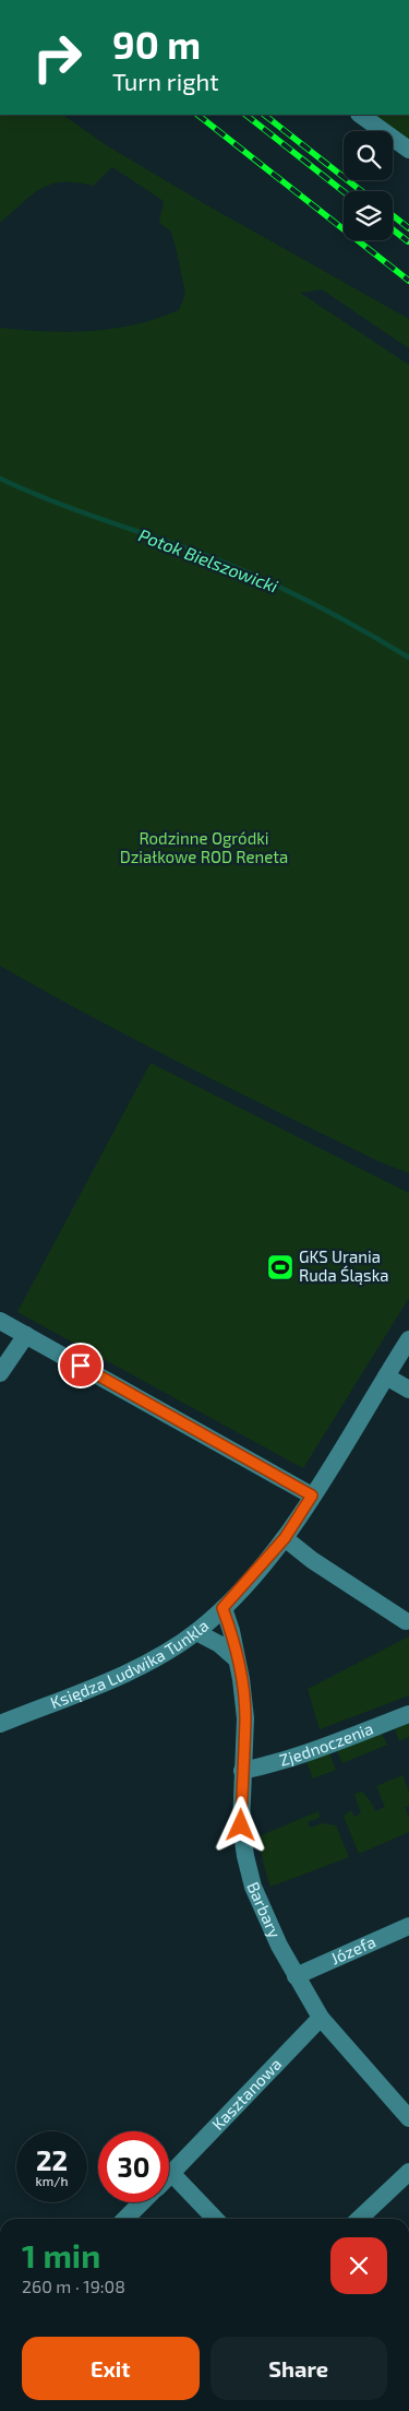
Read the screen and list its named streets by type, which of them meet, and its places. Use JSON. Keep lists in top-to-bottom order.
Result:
{
  "streets": {
    "street": [
      "Księdza Ludwika Tunkla",
      "Zjednoczenia",
      "Barbary",
      "Józefa",
      "Kasztanowa"
    ]
  },
  "crossings": [
    ["Księdza Ludwika Tunkla", "Barbary"],
    ["Zjednoczenia", "Barbary"],
    ["Barbary", "Józefa"],
    ["Barbary", "Kasztanowa"]
  ],
  "water": ["Potok Bielszowicki"],
  "parks": ["Rodzinne Ogródki Działkowe ROD Reneta"],
  "places": {
    "sports": ["GKS Urania Ruda Śląska"]
  },
  "page": {
    "turn": ["90 m", "Turn right"],
    "speed": "22 km/h",
    "limit": "30",
    "heading": ["1 min", "260 m · 19:08"],
    "buttons": ["Exit", "Share"]
  }
}
